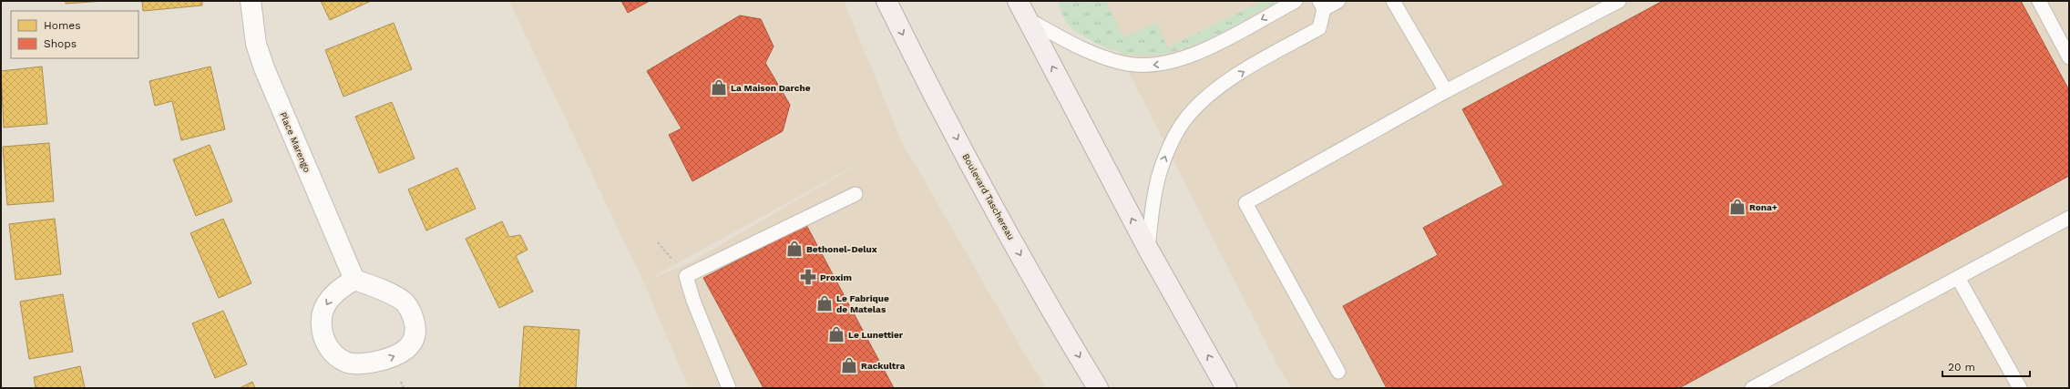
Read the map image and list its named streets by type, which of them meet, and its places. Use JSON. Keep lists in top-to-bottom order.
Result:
{
  "streets": {
    "main road": ["Boulevard Taschereau"],
    "street": ["Place Marengo"]
  },
  "places": {
    "shop": [
      "La Maison Darche",
      "Rona+",
      "Bethonel-Delux",
      "Le Fabrique de Matelas",
      "Le Lunettier",
      "Rackultra"
    ],
    "pharmacy": ["Proxim"]
  },
  "legend": ["Homes", "Shops"],
  "scale_bar": "20 m"
}
